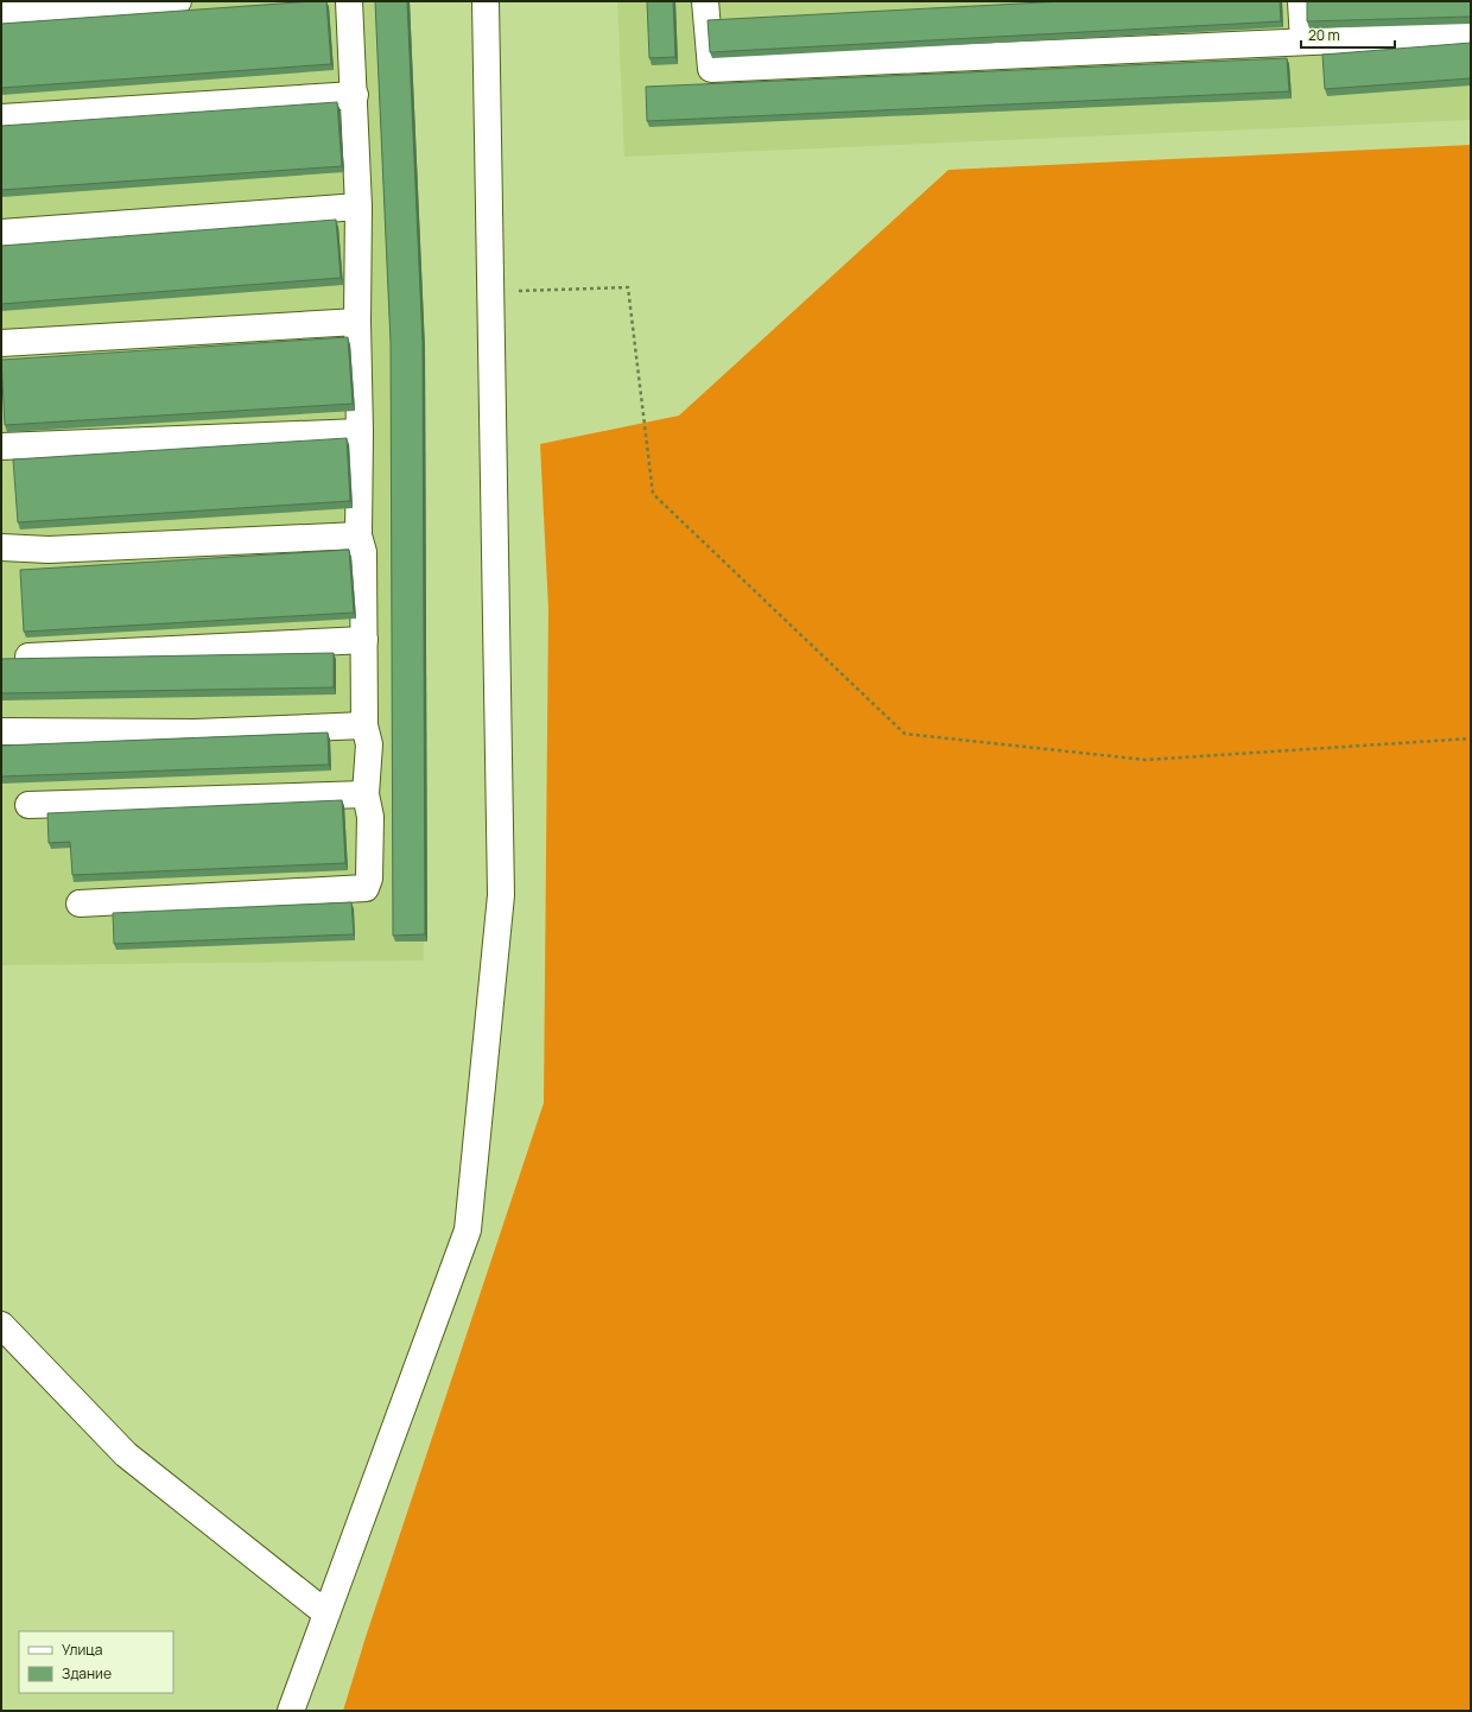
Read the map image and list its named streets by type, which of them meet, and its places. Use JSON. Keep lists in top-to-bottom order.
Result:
{
  "legend": ["Улица", "Здание"],
  "scale_bar": "20 m"
}
